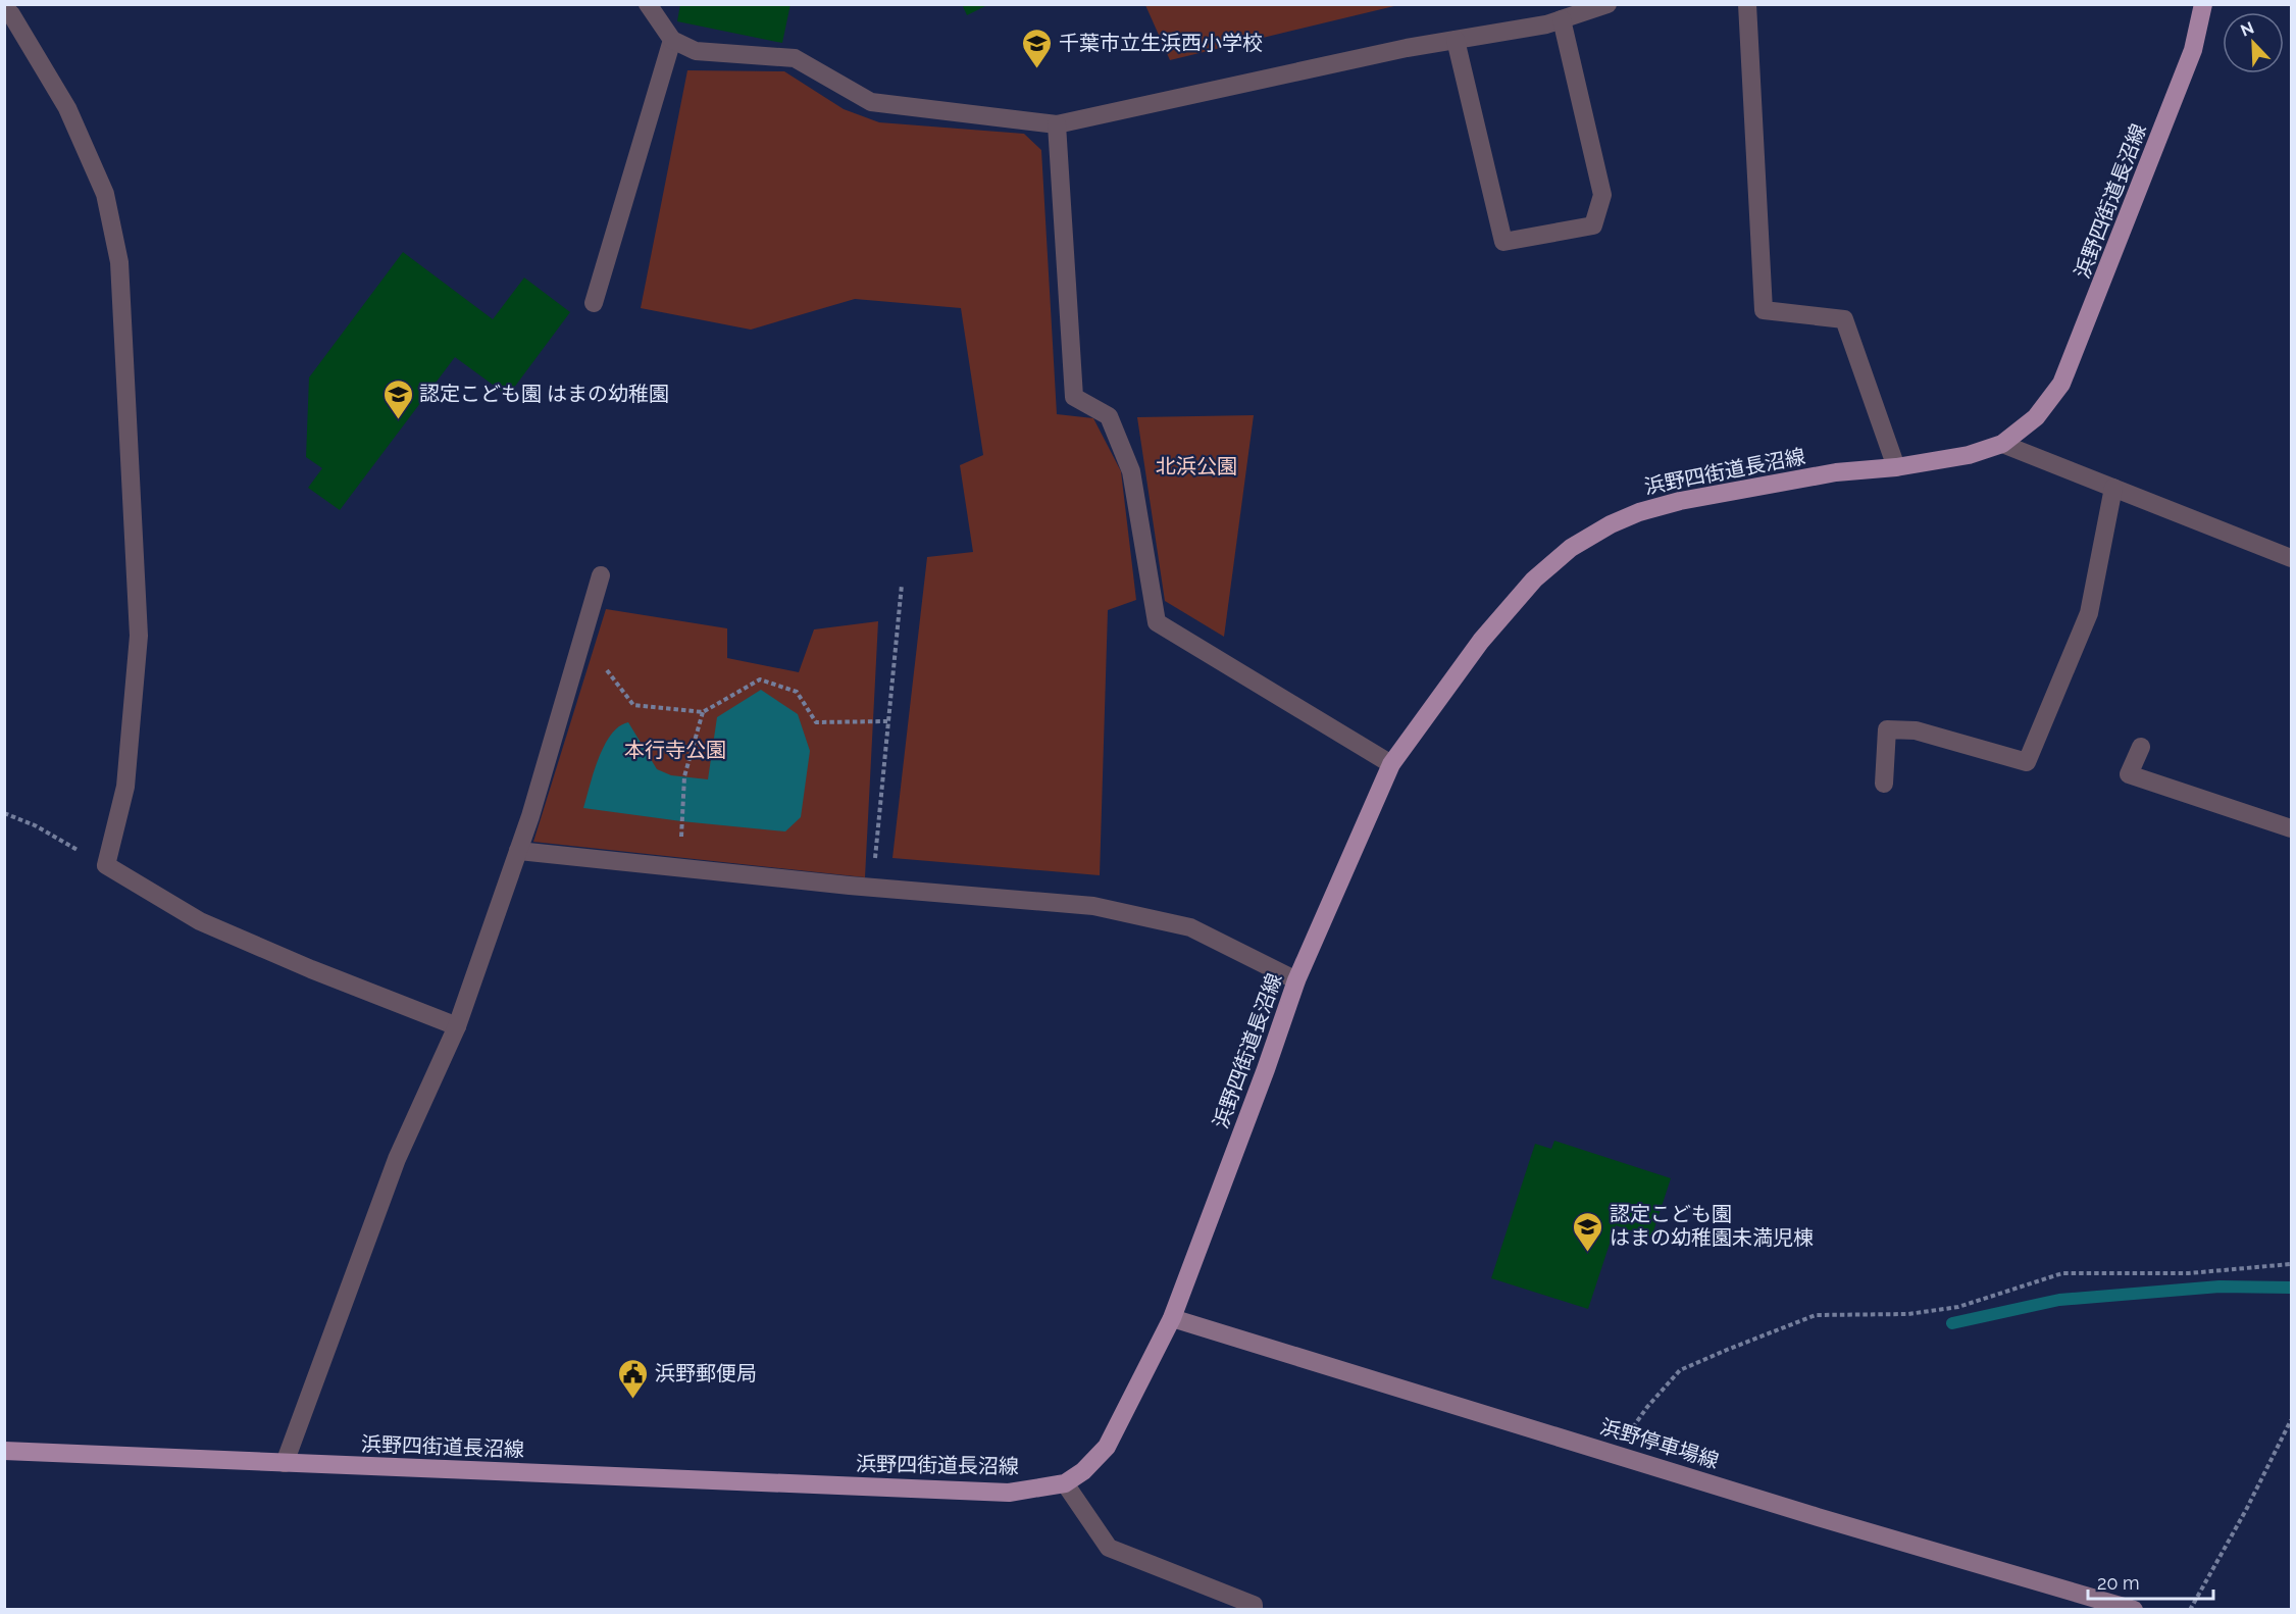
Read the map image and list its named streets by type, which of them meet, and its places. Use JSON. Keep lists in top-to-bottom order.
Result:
{
  "streets": {
    "main road": ["浜野四街道長沼線", "浜野停車場線"]
  },
  "crossings": [
    ["浜野四街道長沼線", "浜野停車場線"]
  ],
  "parks": ["北浜公園", "本行寺公園"],
  "places": {
    "school or university": ["千葉市立生浜西小学校", "認定こども園 はまの幼稚園", "認定こども園 はまの幼稚園未満児棟"],
    "public building": ["浜野郵便局"]
  },
  "scale_bar": "20 m",
  "north": "top left"
}
